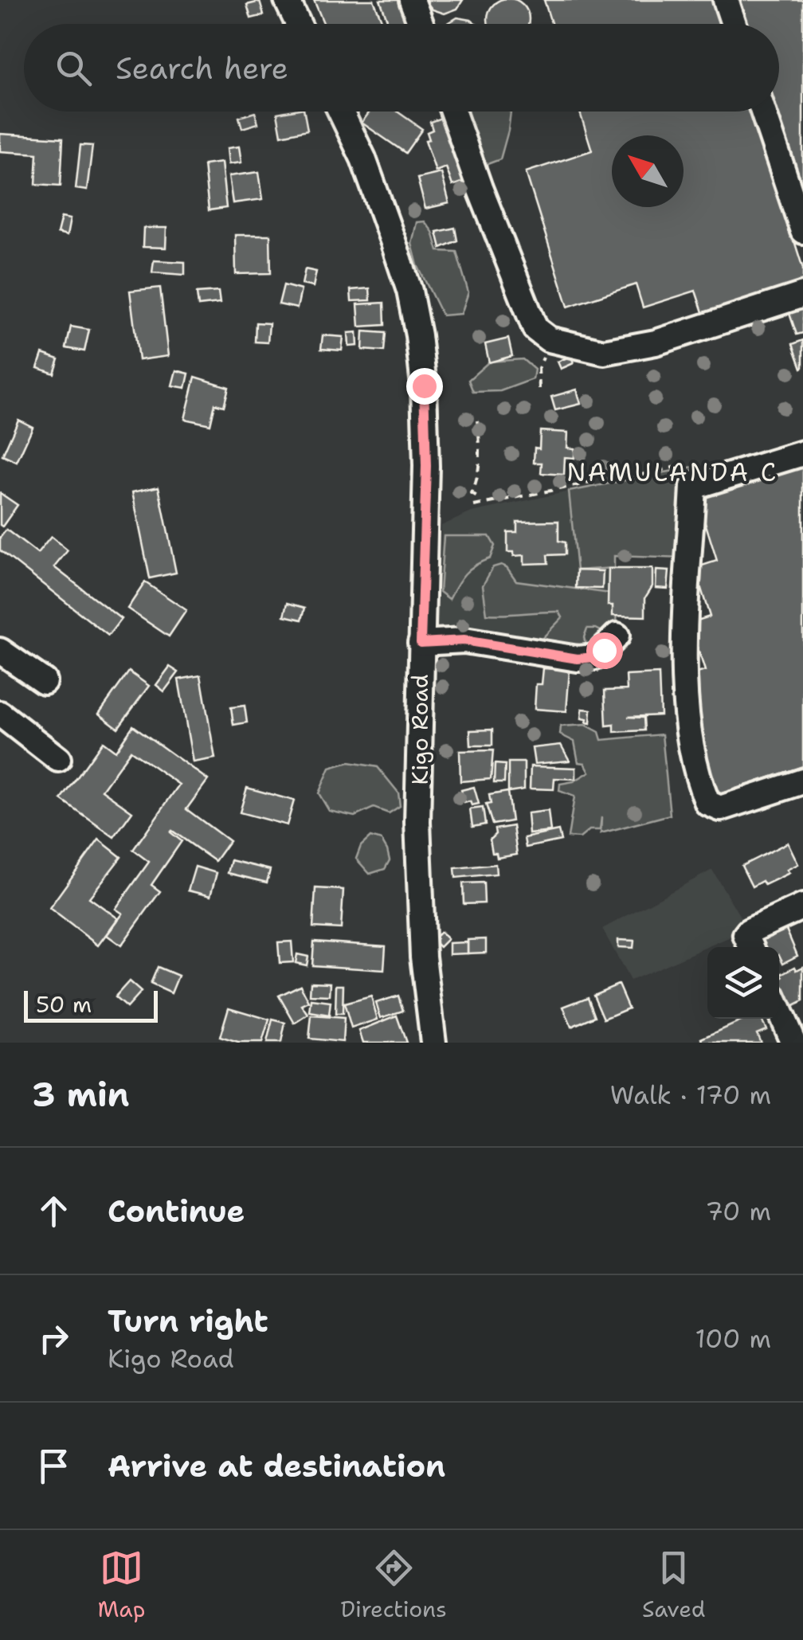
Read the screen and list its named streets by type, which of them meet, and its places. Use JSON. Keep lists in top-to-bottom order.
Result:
{
  "streets": {
    "street": ["Kigo Road"]
  },
  "districts": ["NAMULANDA C"],
  "scale_bar": "50 m",
  "north": "top left",
  "page": {
    "search": "Search here",
    "scale": "50 m",
    "heading": ["3 min", "Walk · 170 m"],
    "list": [
      ["Continue", "70 m"],
      ["Turn right", "Kigo Road", "100 m"],
      "Arrive at destination"
    ],
    "nav": ["Map", "Directions", "Saved"]
  }
}
